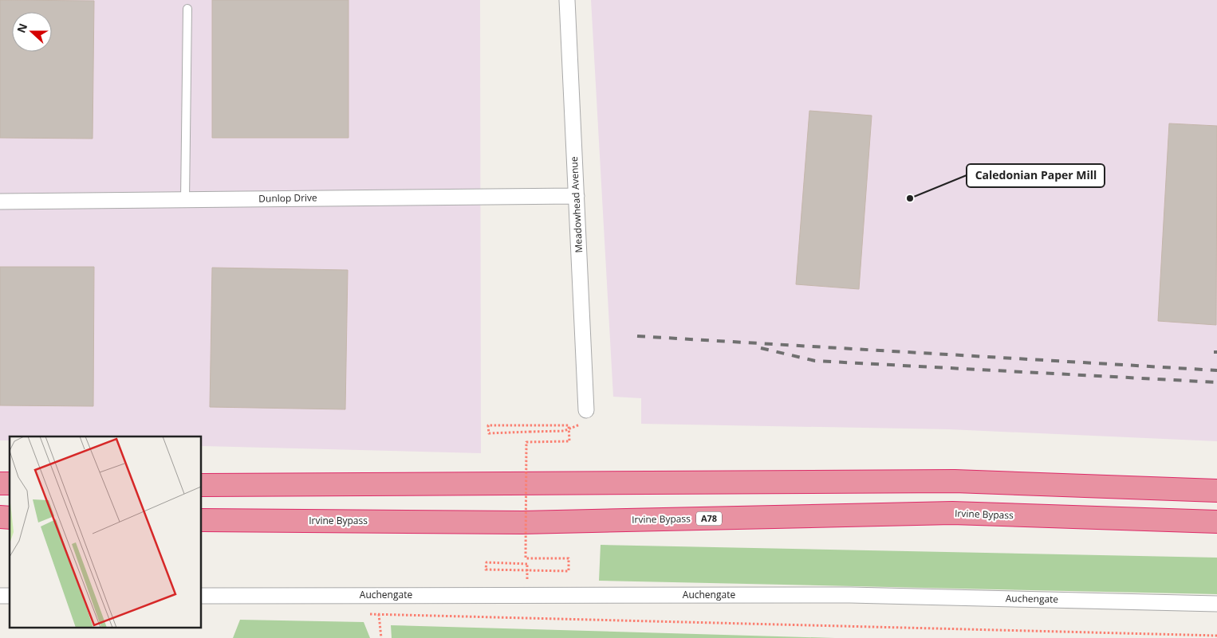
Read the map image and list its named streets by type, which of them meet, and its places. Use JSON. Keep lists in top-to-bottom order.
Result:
{
  "streets": {
    "highway": ["Irvine Bypass", "A78"],
    "street": ["Dunlop Drive", "Meadowhead Avenue", "Auchengate"]
  },
  "crossings": [
    ["Dunlop Drive", "Meadowhead Avenue"]
  ],
  "places": ["Caledonian Paper Mill"],
  "north": "left"
}
